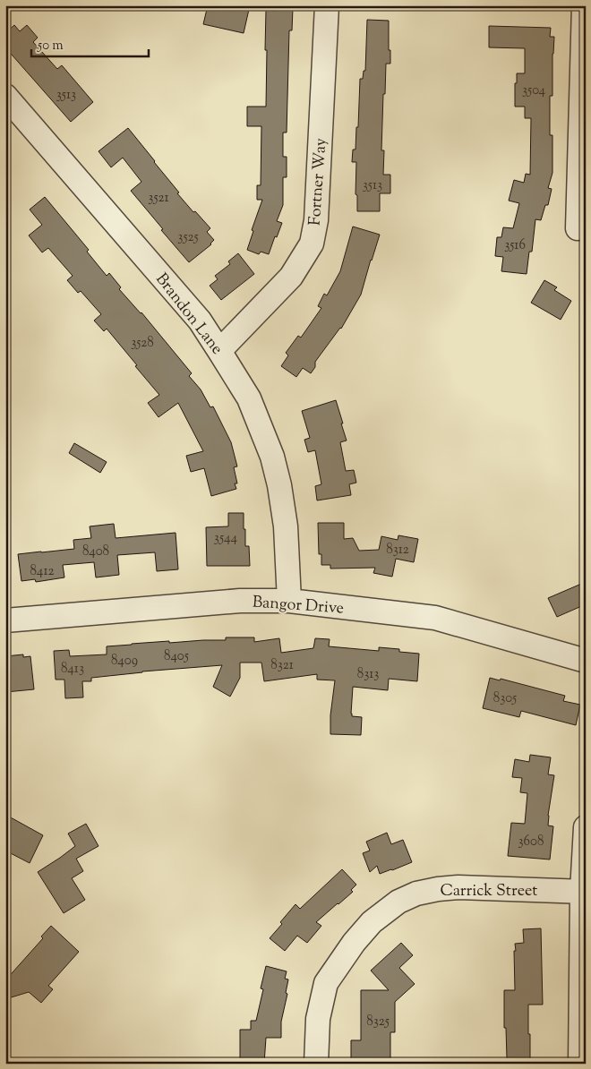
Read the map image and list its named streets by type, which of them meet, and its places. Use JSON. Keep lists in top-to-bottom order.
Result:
{
  "streets": {
    "street": [
      "Fortner Way",
      "Brandon Lane",
      "Bangor Drive",
      "Carrick Street"
    ]
  },
  "crossings": [
    ["Fortner Way", "Brandon Lane"],
    ["Brandon Lane", "Bangor Drive"]
  ],
  "house_numbers": [
    "3504",
    "3513",
    "3513",
    "3521",
    "3525",
    "3516",
    "3528",
    "3544",
    "8312",
    "8408",
    "8412",
    "8405",
    "8409",
    "8321",
    "8413",
    "8313",
    "8305",
    "3608",
    "8325"
  ],
  "scale_bar": "50 m"
}
